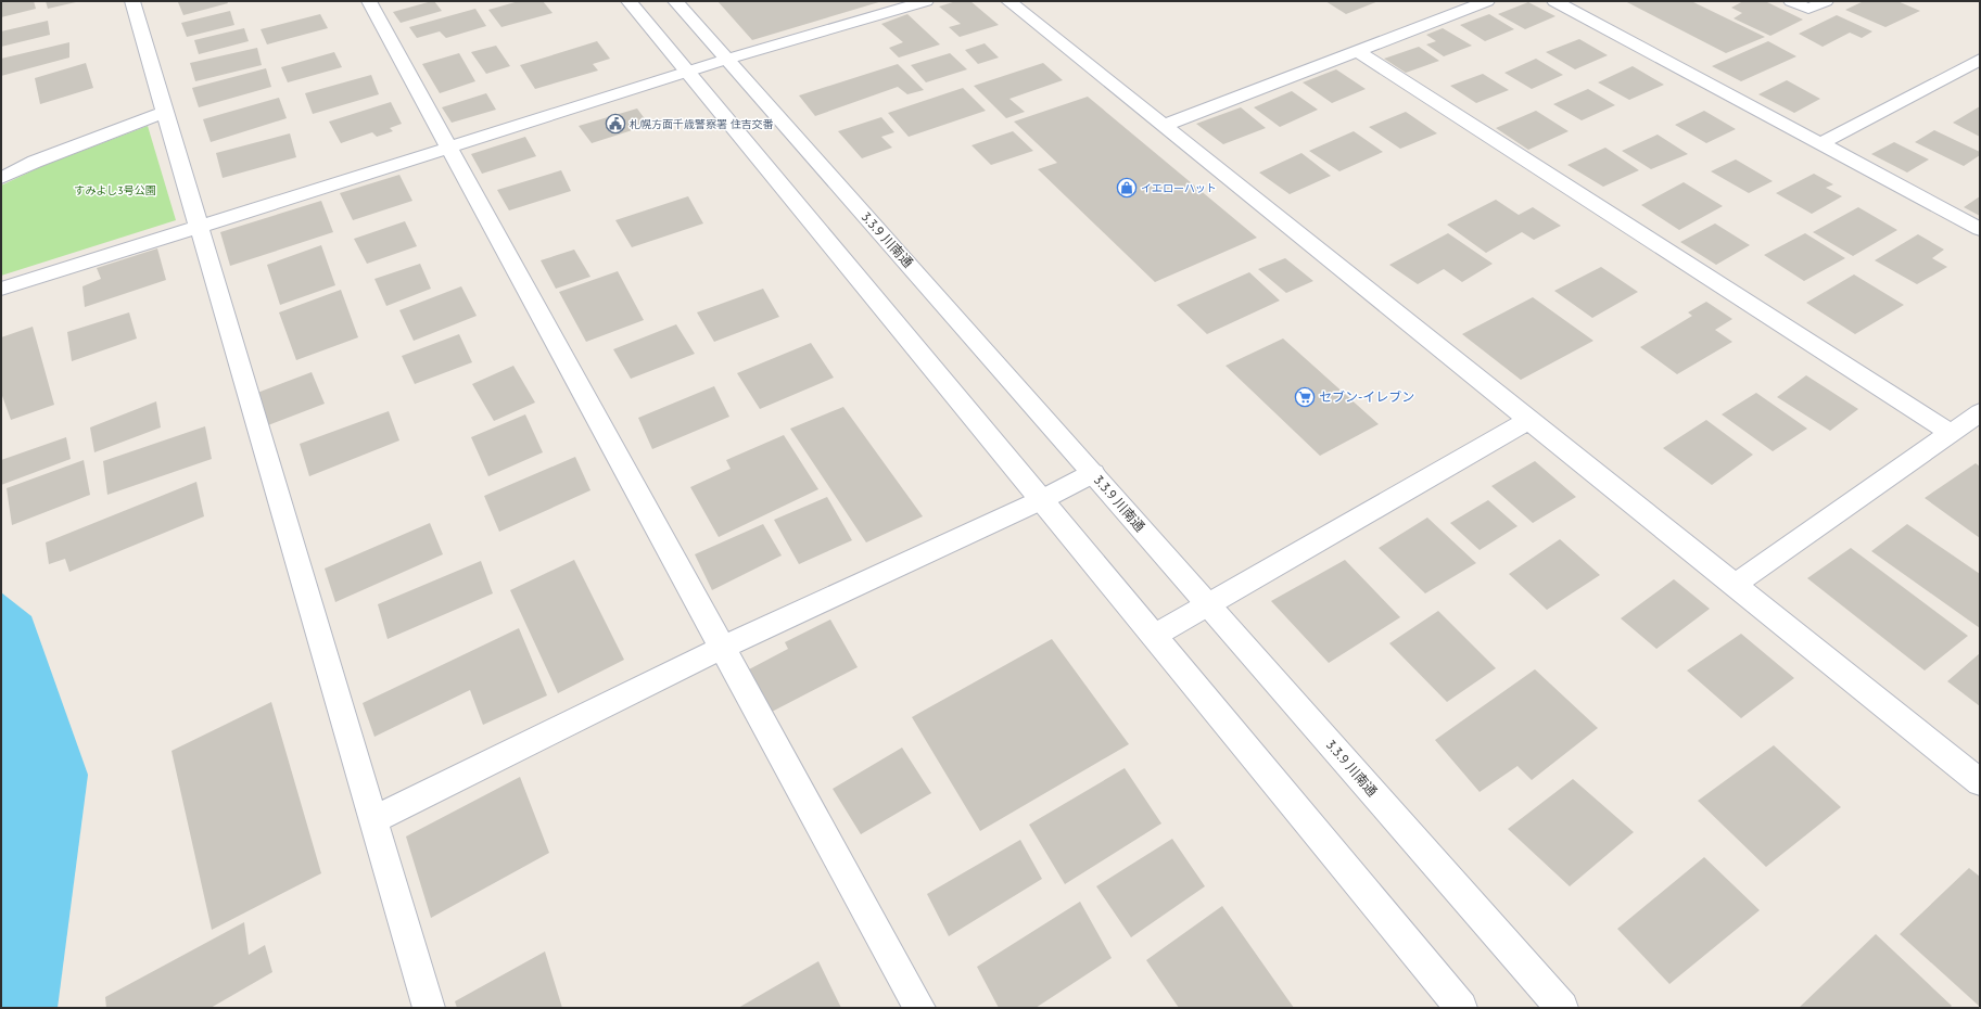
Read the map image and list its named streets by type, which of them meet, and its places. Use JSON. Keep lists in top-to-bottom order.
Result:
{
  "streets": {
    "street": ["3.3.9 川南通"]
  },
  "parks": ["すみよし3号公園"],
  "places": {
    "public building": ["札幌方面千歳警察署 住吉交番"],
    "shop": ["イエローハット"],
    "supermarket": ["セブン-イレブン"]
  }
}
